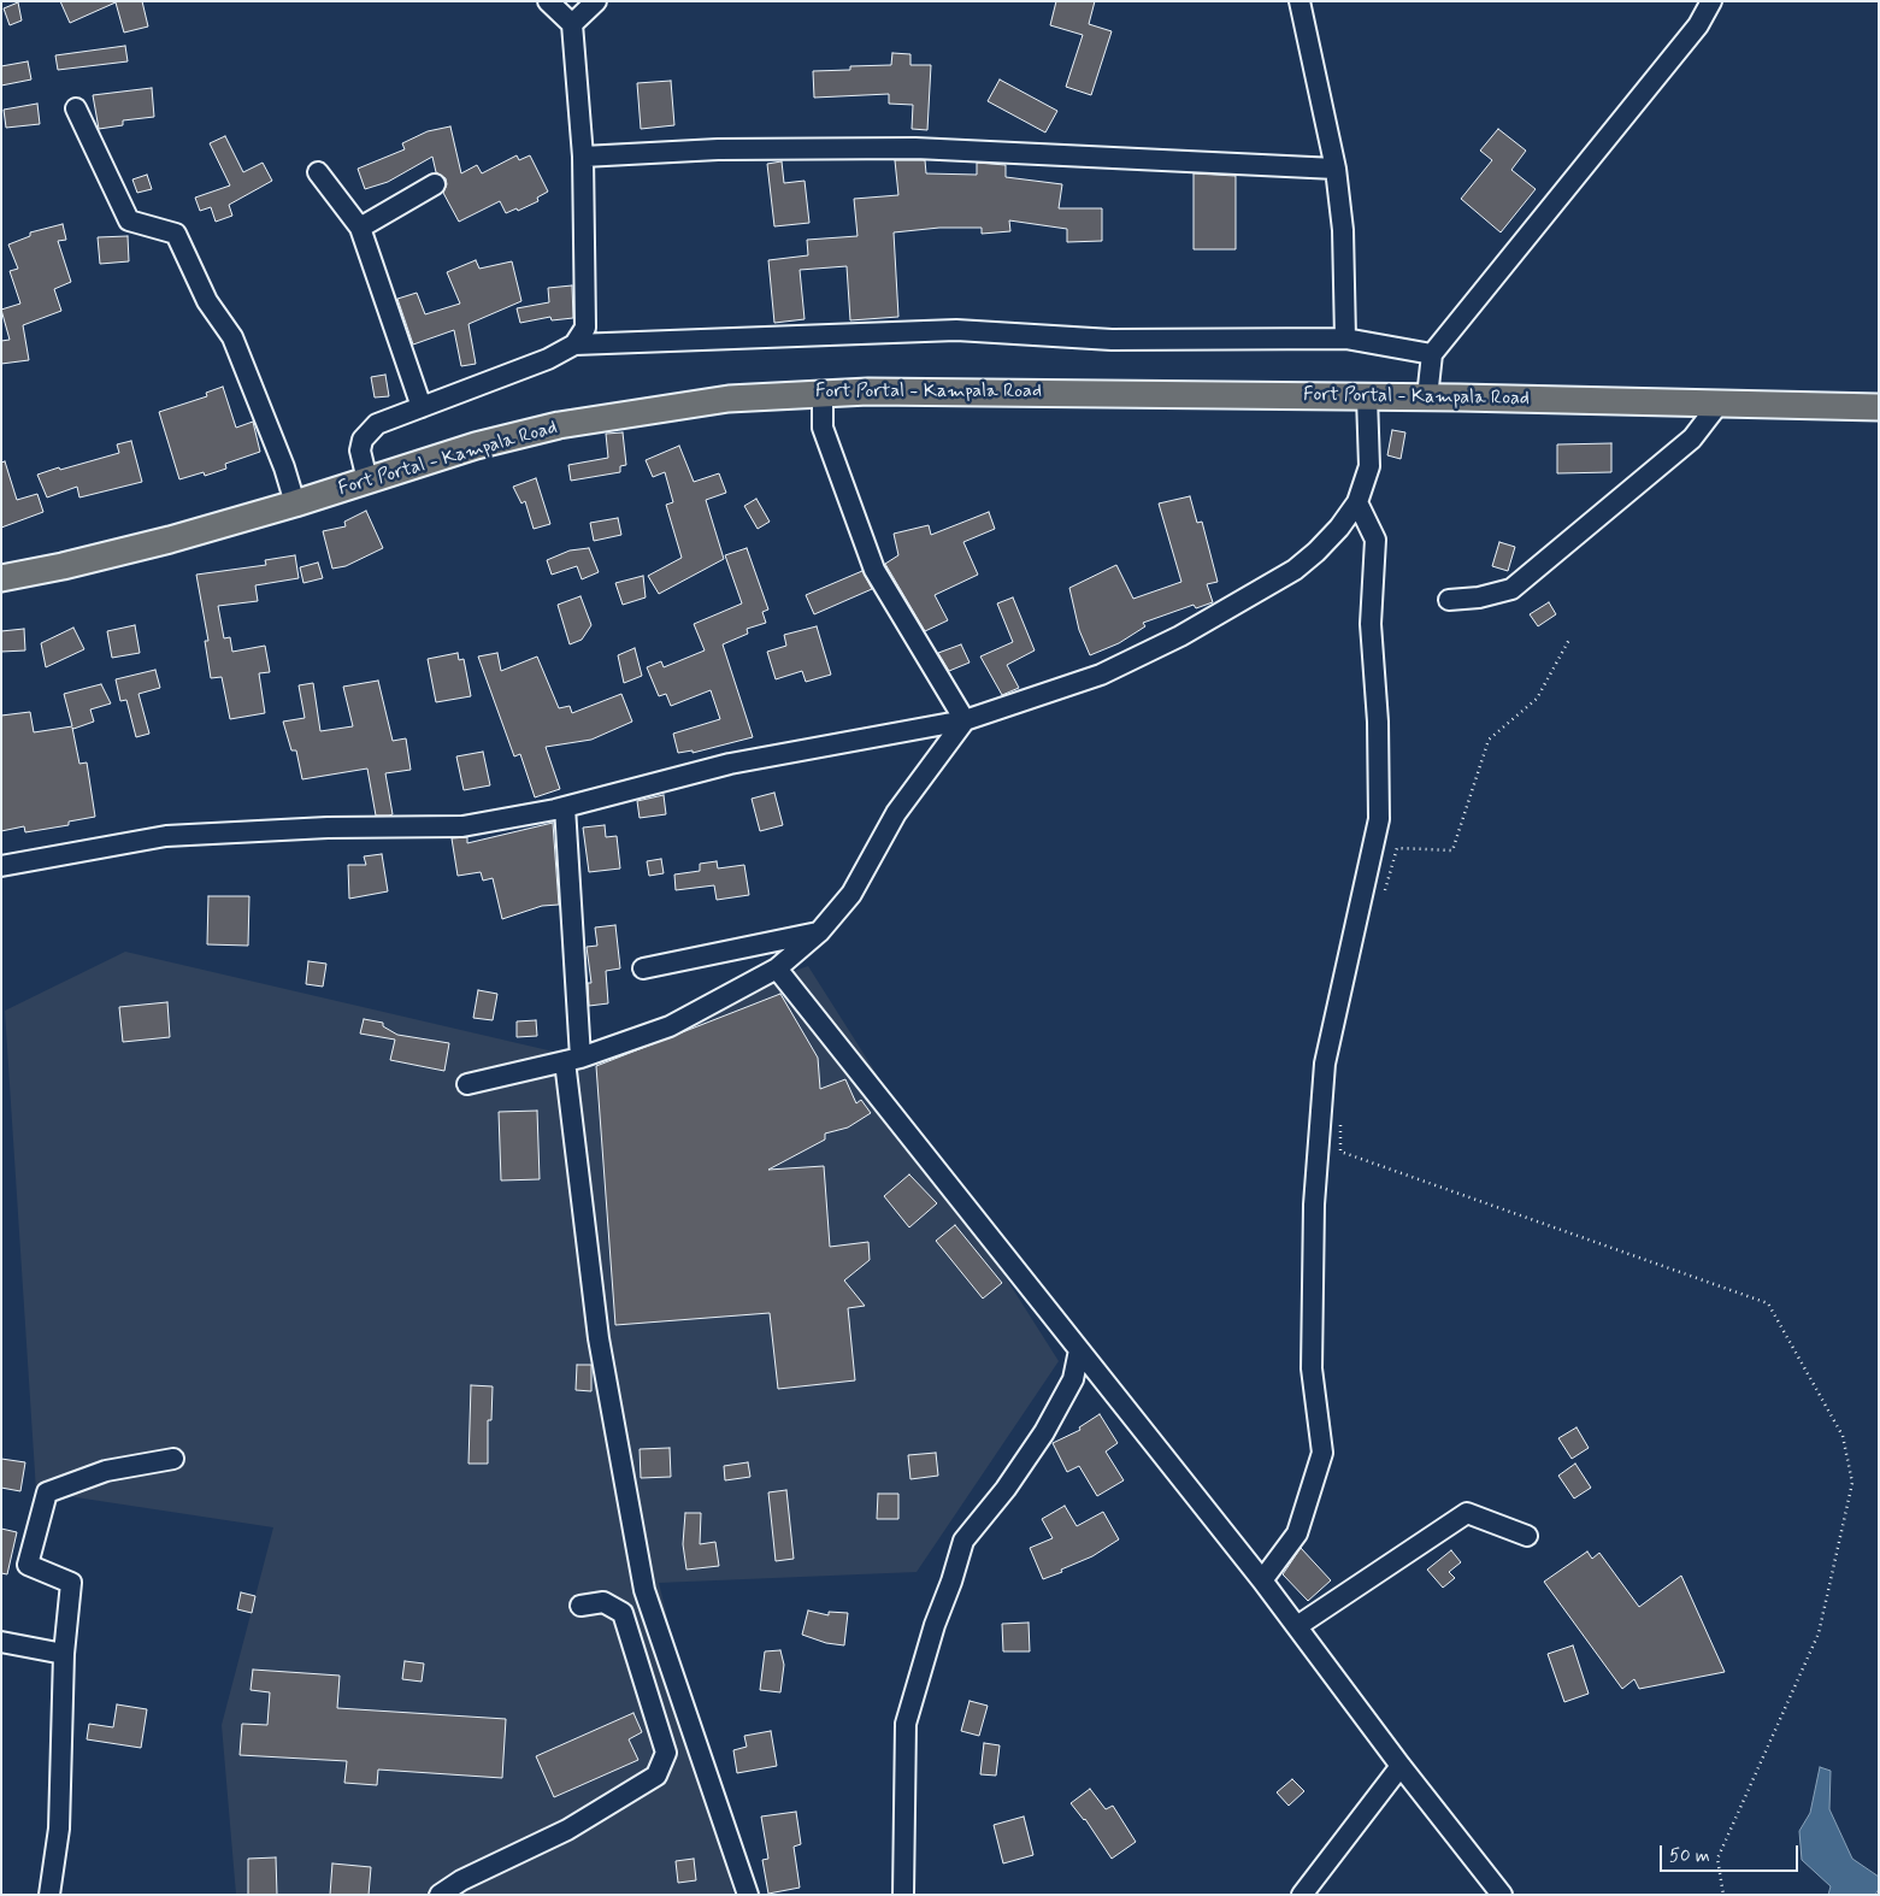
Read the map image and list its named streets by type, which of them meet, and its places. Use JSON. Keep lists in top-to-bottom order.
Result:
{
  "streets": {
    "main road": ["Fort Portal - Kampala Road"]
  },
  "scale_bar": "50 m"
}
